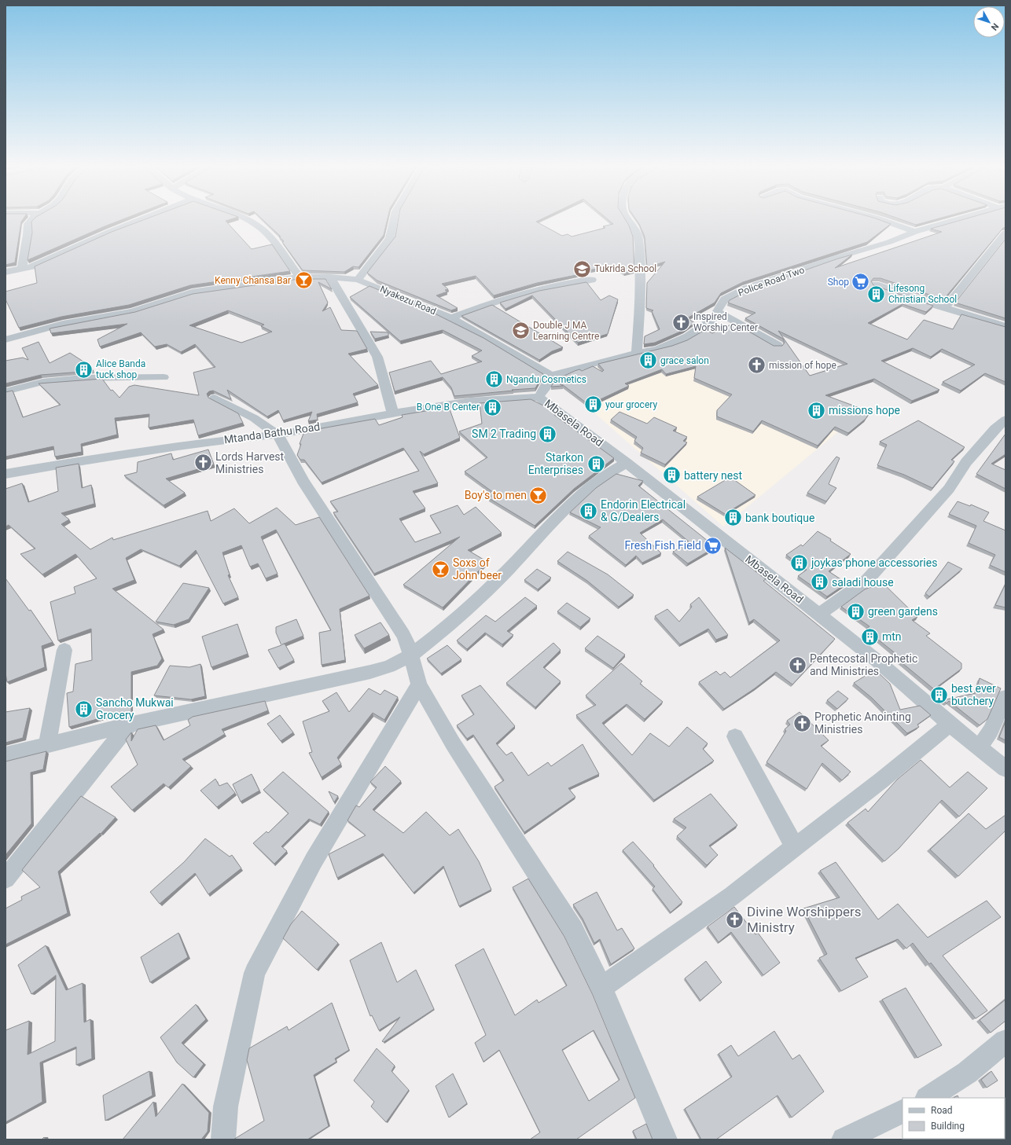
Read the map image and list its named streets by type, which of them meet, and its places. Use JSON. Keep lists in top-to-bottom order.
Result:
{
  "streets": {
    "street": [
      "Police Road Two",
      "Nyakezu Road",
      "Mbasela Road",
      "Mtanda Bathu Road"
    ]
  },
  "crossings": [
    ["Police Road Two", "Nyakezu Road"],
    ["Mbasela Road", "Mtanda Bathu Road"]
  ],
  "places": {
    "school or university": ["Tukrida School", "Double J MA Learning Centre"],
    "bar": ["Kenny Chansa Bar", "Boy's to men", "Soxs of John beer"],
    "supermarket": ["Shop", "Fresh Fish Field"],
    "building": [
      "Lifesong Christian School",
      "grace salon",
      "Alice Banda tuck shop",
      "Ngandu Cosmetics",
      "your grocery",
      "B One B Center",
      "missions hope",
      "SM 2 Trading",
      "Starkon Enterprises",
      "battery nest",
      "Endorin Electrical & G/Dealers",
      "bank boutique",
      "joykas phone accessories",
      "saladi house",
      "green gardens",
      "mtn",
      "best ever butchery",
      "Sancho Mukwai Grocery"
    ],
    "church": [
      "Inspired Worship Center",
      "mission of hope",
      "Lords Harvest Ministries",
      "Pentecostal Prophetic and Ministries",
      "Prophetic Anointing Ministries",
      "Divine Worshippers Ministry"
    ]
  },
  "legend": ["Road", "Building"],
  "north": "bottom right"
}
